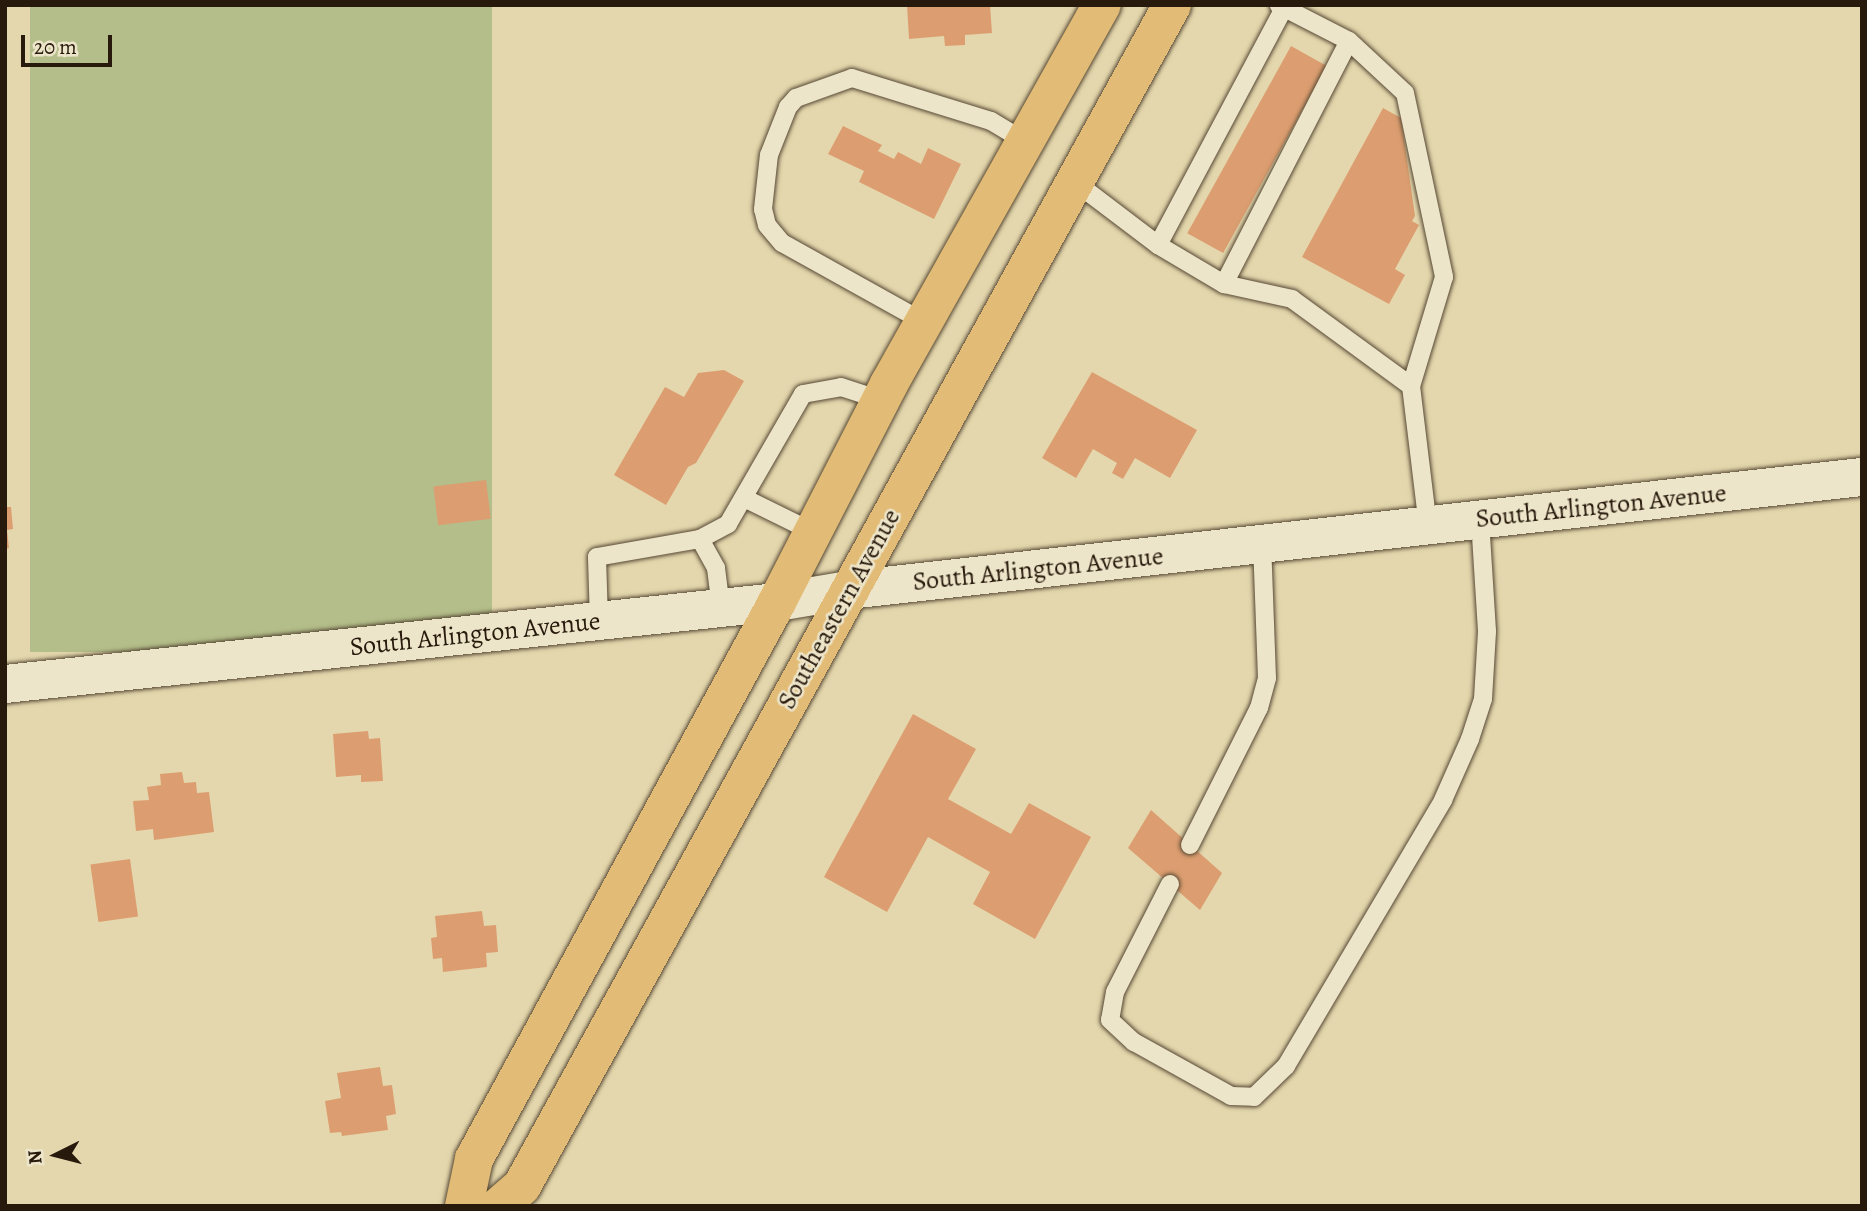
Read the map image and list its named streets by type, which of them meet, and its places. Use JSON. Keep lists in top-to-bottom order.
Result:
{
  "streets": {
    "main road": ["South Arlington Avenue", "Southeastern Avenue"]
  },
  "crossings": [
    ["South Arlington Avenue", "Southeastern Avenue"]
  ],
  "scale_bar": "20 m",
  "north": "left"
}
